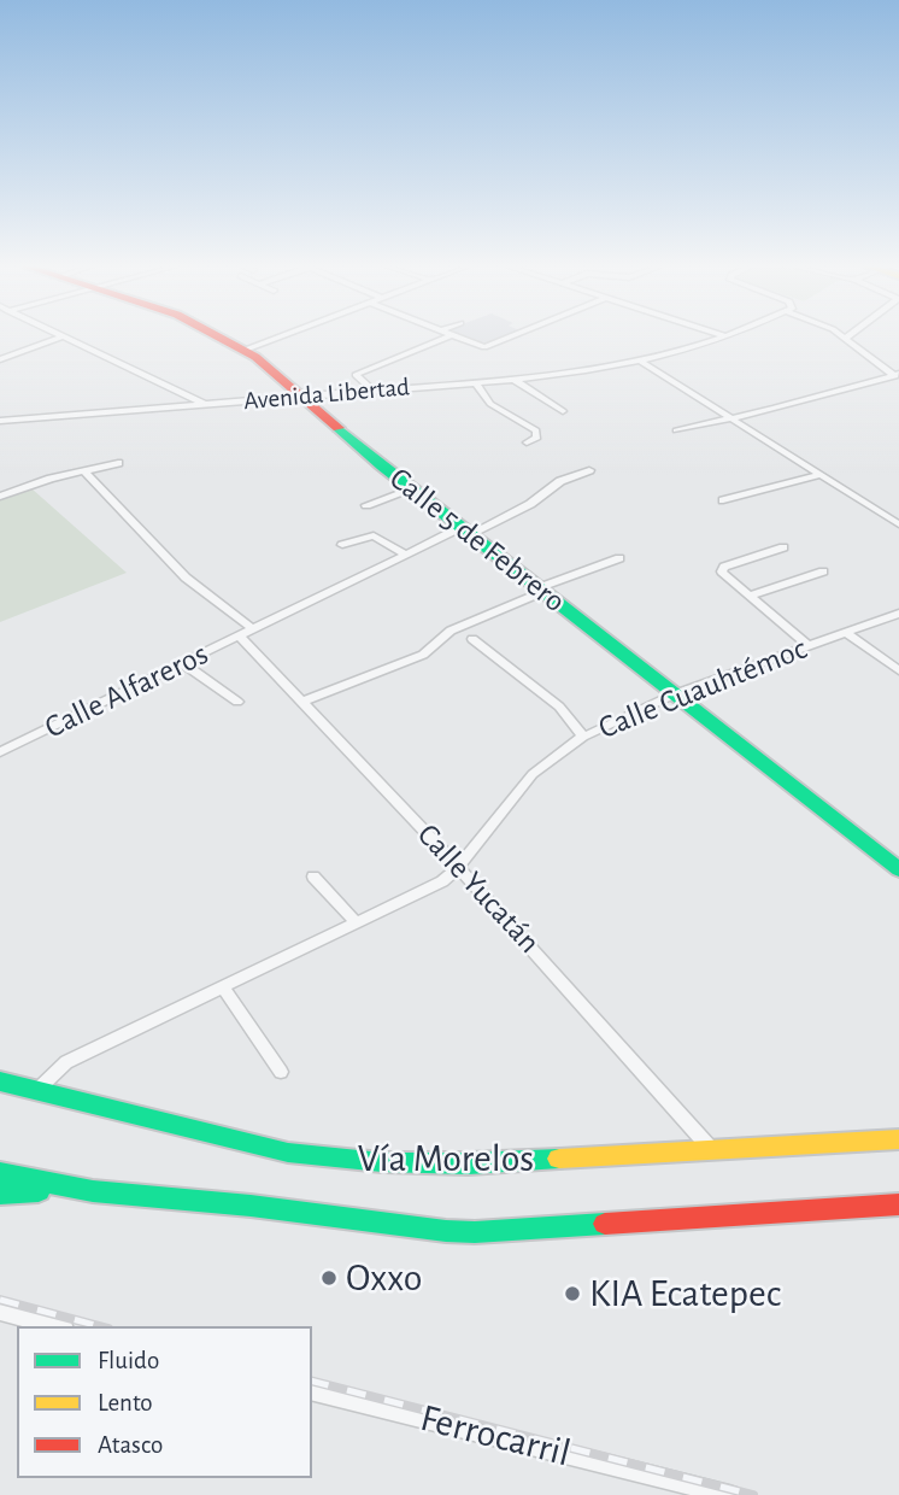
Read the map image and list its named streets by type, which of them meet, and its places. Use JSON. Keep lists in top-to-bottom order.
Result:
{
  "streets": {
    "street": [
      "Avenida Libertad",
      "Calle 5 de Febrero",
      "Calle Cuauhtémoc",
      "Calle Alfareros",
      "Calle Yucatán",
      "Vía Morelos",
      "Ferrocarril"
    ]
  },
  "crossings": [
    ["Avenida Libertad", "Calle 5 de Febrero"],
    ["Calle 5 de Febrero", "Calle Cuauhtémoc"],
    ["Calle 5 de Febrero", "Calle Alfareros"],
    ["Calle Cuauhtémoc", "Calle Yucatán"],
    ["Calle Cuauhtémoc", "Vía Morelos"],
    ["Calle Alfareros", "Calle Yucatán"],
    ["Calle Yucatán", "Vía Morelos"]
  ],
  "places": ["Oxxo", "KIA Ecatepec"],
  "legend": ["Fluido", "Lento", "Atasco"]
}
